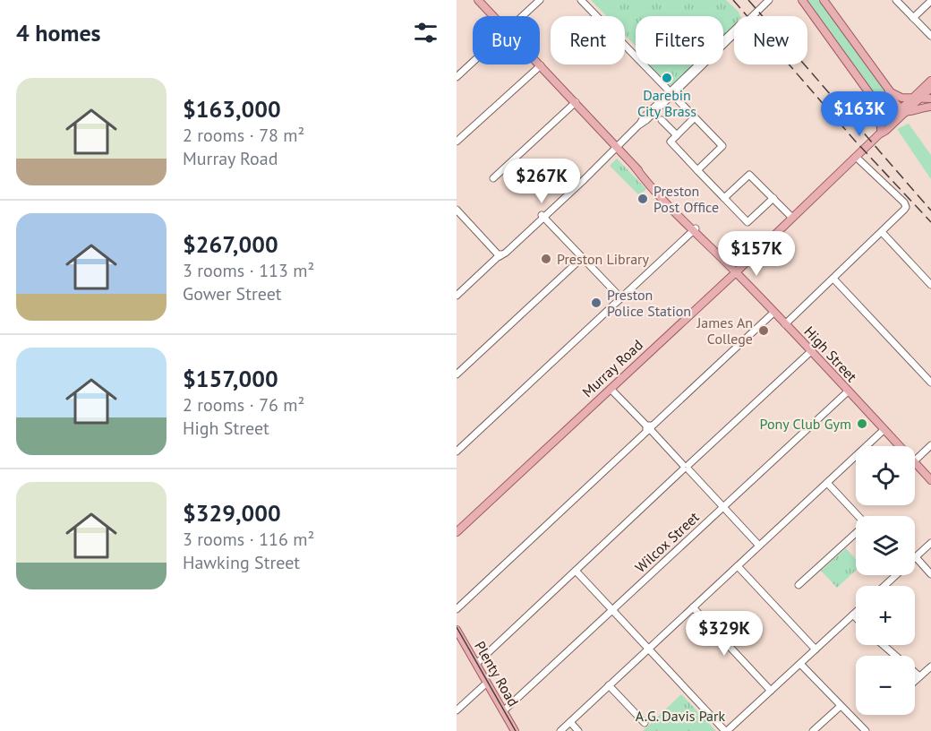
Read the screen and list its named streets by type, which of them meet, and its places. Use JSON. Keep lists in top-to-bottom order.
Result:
{
  "streets": {
    "main road": ["High Street", "Murray Road", "Plenty Road"],
    "street": ["Wilcox Street"]
  },
  "crossings": [
    ["High Street", "Murray Road"],
    ["High Street", "Wilcox Street"],
    ["Wilcox Street", "Plenty Road"]
  ],
  "parks": ["A.G. Davis Park"],
  "places": [
    "Darebin City Brass",
    "Preston Post Office",
    "Preston Library",
    "Preston Police Station",
    "James An College",
    "Pony Club Gym"
  ],
  "page": {
    "heading": "4 homes",
    "chip": [
      "Buy",
      "Rent",
      "Filters",
      "New"
    ],
    "list": [
      {
        "name": "$163,000",
        "note": "2 rooms · 78 m² · Murray Road"
      },
      {
        "name": "$267,000",
        "note": "3 rooms · 113 m² · Gower Street"
      },
      {
        "name": "$157,000",
        "note": "2 rooms · 76 m² · High Street"
      },
      {
        "name": "$329,000",
        "note": "3 rooms · 116 m² · Hawking Street"
      }
    ],
    "price": [
      "$163K",
      "$267K",
      "$157K",
      "$329K"
    ],
    "map_buttons": ["+", "−"]
  }
}
